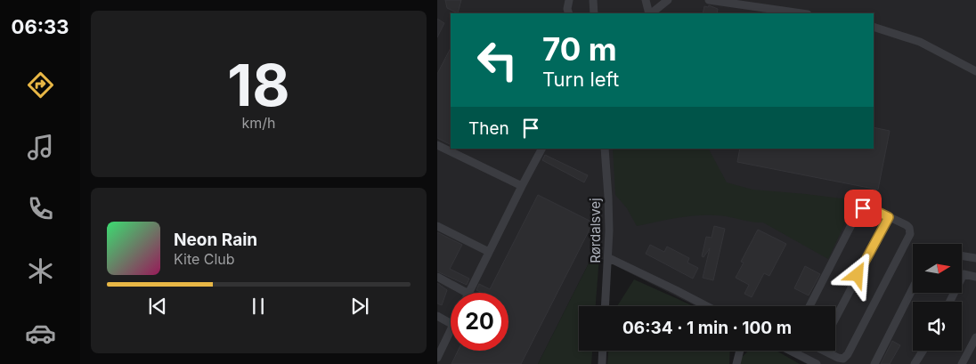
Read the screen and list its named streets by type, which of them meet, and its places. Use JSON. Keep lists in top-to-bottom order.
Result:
{
  "streets": {
    "street": ["Rørdalsvej"]
  },
  "north": "right",
  "page": {
    "tabs": "06:33",
    "tile": ["18", "km/h"],
    "turn": ["70 m", "Turn left"],
    "then": "Then",
    "song": ["Neon Rain", "Kite Club"],
    "limit": "20",
    "trip": "06:34 · 1 min · 100 m"
  }
}
